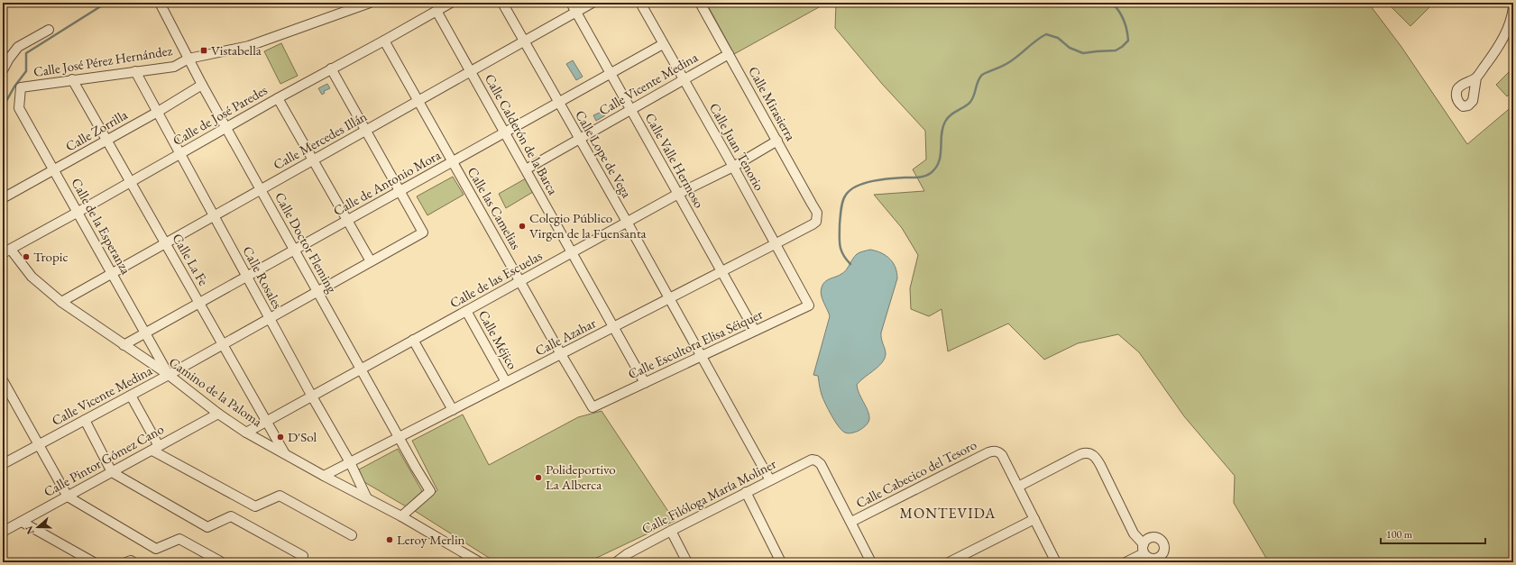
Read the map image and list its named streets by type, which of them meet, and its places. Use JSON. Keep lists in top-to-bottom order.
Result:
{
  "streets": {
    "street": [
      "Calle José Pérez Hernández",
      "Calle Vicente Medina",
      "Calle Mirasierra",
      "Calle de José Paredes",
      "Calle Zorrilla",
      "Calle Calderón de la Barca",
      "Calle Mercedes Illán",
      "Calle Juan Tenorio",
      "Calle Lope de Vega",
      "Calle Valle Hermoso",
      "Calle de Antonio Mora",
      "Calle las Camelias",
      "Calle de la Esperanza",
      "Calle Doctor Fleming",
      "Calle La Fe",
      "Calle Rosales",
      "Calle de las Escuelas",
      "Calle Azahar",
      "Calle Méjico",
      "Calle Escultora Elisa Séiquer",
      "Camino de la Paloma",
      "Calle Pintor Gómez Cano",
      "Calle Cabecico del Tesoro",
      "Calle Filóloga María Moliner"
    ]
  },
  "crossings": [
    ["Calle José Pérez Hernández", "Calle de la Esperanza"],
    ["Calle José Pérez Hernández", "Calle Doctor Fleming"],
    ["Calle José Pérez Hernández", "Calle La Fe"],
    ["Calle José Pérez Hernández", "Calle Rosales"],
    ["Calle Vicente Medina", "Calle Mirasierra"],
    ["Calle Vicente Medina", "Calle Calderón de la Barca"],
    ["Calle Vicente Medina", "Calle Juan Tenorio"],
    ["Calle Vicente Medina", "Calle Lope de Vega"],
    ["Calle Vicente Medina", "Calle Valle Hermoso"],
    ["Calle Vicente Medina", "Calle de Antonio Mora"],
    ["Calle Vicente Medina", "Calle de la Esperanza"],
    ["Calle Vicente Medina", "Calle Doctor Fleming"],
    ["Calle Vicente Medina", "Calle La Fe"],
    ["Calle Vicente Medina", "Calle Rosales"],
    ["Calle Vicente Medina", "Camino de la Paloma"],
    ["Calle Mirasierra", "Calle de las Escuelas"],
    ["Calle Mirasierra", "Calle Azahar"],
    ["Calle de José Paredes", "Calle Calderón de la Barca"],
    ["Calle de José Paredes", "Calle las Camelias"],
    ["Calle de José Paredes", "Calle de la Esperanza"],
    ["Calle de José Paredes", "Calle Doctor Fleming"],
    ["Calle de José Paredes", "Calle La Fe"],
    ["Calle de José Paredes", "Calle Rosales"],
    ["Calle de José Paredes", "Camino de la Paloma"],
    ["Calle Zorrilla", "Calle de la Esperanza"],
    ["Calle Zorrilla", "Calle Doctor Fleming"],
    ["Calle Zorrilla", "Calle La Fe"],
    ["Calle Zorrilla", "Calle Rosales"],
    ["Calle Calderón de la Barca", "Calle Mercedes Illán"],
    ["Calle Calderón de la Barca", "Calle de Antonio Mora"],
    ["Calle Calderón de la Barca", "Calle de las Escuelas"],
    ["Calle Calderón de la Barca", "Calle Azahar"],
    ["Calle Calderón de la Barca", "Calle Escultora Elisa Séiquer"],
    ["Calle Mercedes Illán", "Calle Lope de Vega"],
    ["Calle Mercedes Illán", "Calle Valle Hermoso"],
    ["Calle Mercedes Illán", "Calle las Camelias"],
    ["Calle Mercedes Illán", "Calle de la Esperanza"],
    ["Calle Mercedes Illán", "Calle Doctor Fleming"],
    ["Calle Mercedes Illán", "Calle La Fe"],
    ["Calle Mercedes Illán", "Calle Rosales"],
    ["Calle Mercedes Illán", "Camino de la Paloma"],
    ["Calle Juan Tenorio", "Calle de Antonio Mora"],
    ["Calle Juan Tenorio", "Calle de las Escuelas"],
    ["Calle Juan Tenorio", "Calle Azahar"],
    ["Calle Juan Tenorio", "Calle Escultora Elisa Séiquer"],
    ["Calle Lope de Vega", "Calle de Antonio Mora"],
    ["Calle Lope de Vega", "Calle de las Escuelas"],
    ["Calle Lope de Vega", "Calle Azahar"],
    ["Calle Lope de Vega", "Calle Escultora Elisa Séiquer"],
    ["Calle Lope de Vega", "Calle Filóloga María Moliner"],
    ["Calle Valle Hermoso", "Calle de Antonio Mora"],
    ["Calle Valle Hermoso", "Calle de las Escuelas"],
    ["Calle Valle Hermoso", "Calle Azahar"],
    ["Calle Valle Hermoso", "Calle Escultora Elisa Séiquer"],
    ["Calle de Antonio Mora", "Calle las Camelias"],
    ["Calle de Antonio Mora", "Calle de la Esperanza"],
    ["Calle de Antonio Mora", "Calle Doctor Fleming"],
    ["Calle de Antonio Mora", "Calle La Fe"],
    ["Calle de Antonio Mora", "Calle Rosales"],
    ["Calle de Antonio Mora", "Camino de la Paloma"],
    ["Calle las Camelias", "Calle de las Escuelas"],
    ["Calle las Camelias", "Calle Azahar"],
    ["Calle las Camelias", "Calle Escultora Elisa Séiquer"],
    ["Calle de la Esperanza", "Camino de la Paloma"],
    ["Calle Doctor Fleming", "Calle de las Escuelas"],
    ["Calle Doctor Fleming", "Calle Azahar"],
    ["Calle Doctor Fleming", "Camino de la Paloma"],
    ["Calle La Fe", "Calle de las Escuelas"],
    ["Calle La Fe", "Camino de la Paloma"],
    ["Calle Rosales", "Calle de las Escuelas"],
    ["Calle Rosales", "Calle Azahar"],
    ["Calle Rosales", "Camino de la Paloma"],
    ["Calle de las Escuelas", "Calle Méjico"],
    ["Calle de las Escuelas", "Camino de la Paloma"],
    ["Calle Azahar", "Calle Méjico"],
    ["Calle Azahar", "Camino de la Paloma"],
    ["Camino de la Paloma", "Calle Pintor Gómez Cano"],
    ["Calle Cabecico del Tesoro", "Calle Filóloga María Moliner"]
  ],
  "districts": ["MONTEVIDA"],
  "places": {
    "transit": ["Vistabella"],
    "other": [
      "Colegio Público Virgen de la Fuensanta",
      "Tropic",
      "D'Sol",
      "Polideportivo La Alberca",
      "Leroy Merlin"
    ]
  },
  "scale_bar": "100 m",
  "north": "left"
}
